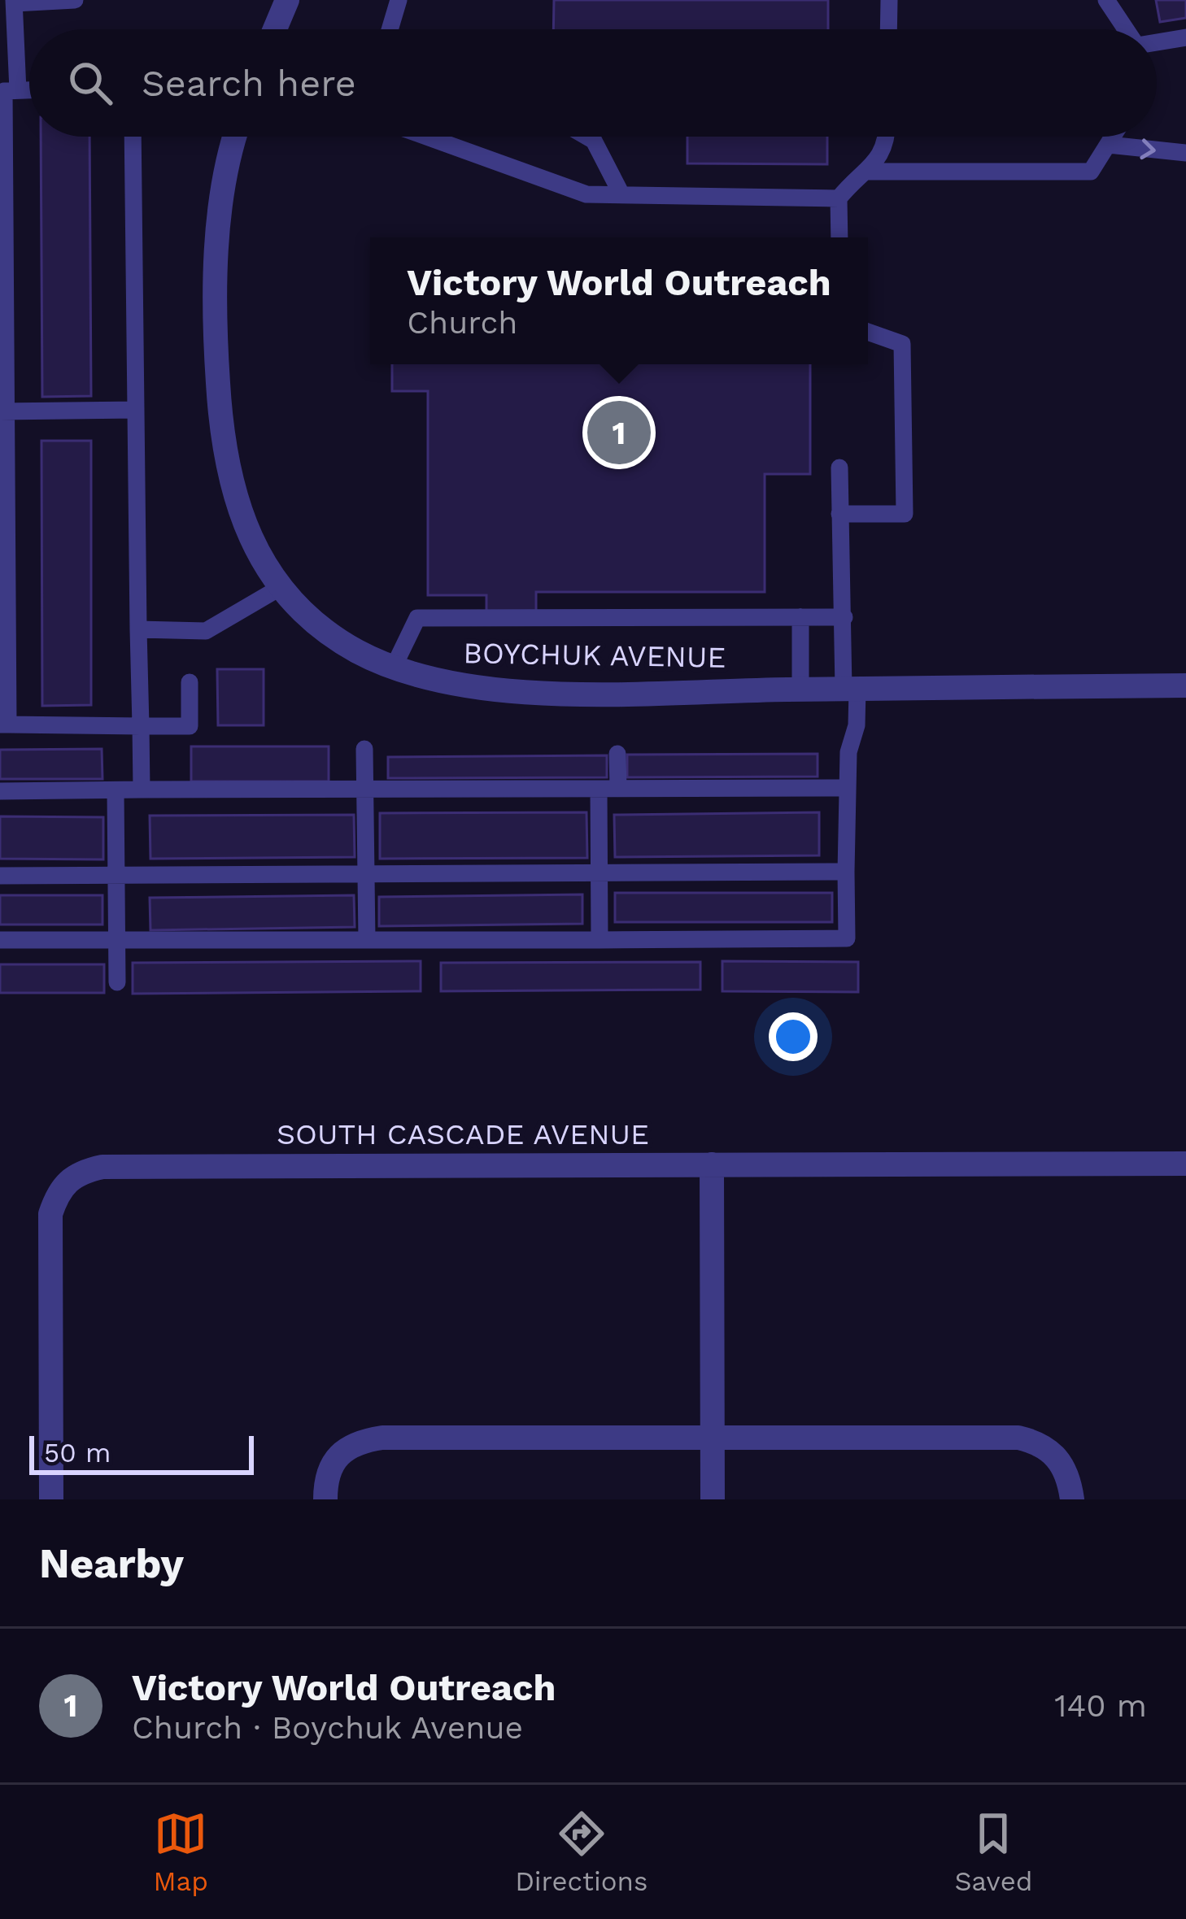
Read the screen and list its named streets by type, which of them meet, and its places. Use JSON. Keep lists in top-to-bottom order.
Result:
{
  "streets": {
    "street": ["BOYCHUK AVENUE", "SOUTH CASCADE AVENUE"]
  },
  "scale_bar": "50 m",
  "page": {
    "search": "Search here",
    "popup": ["Victory World Outreach", "Church"],
    "pins": "1",
    "scale": "50 m",
    "heading": "Nearby",
    "list": [
      {
        "mark": "1",
        "name": "Victory World Outreach",
        "note": "Church · Boychuk Avenue",
        "value": "140 m"
      }
    ],
    "nav": ["Map", "Directions", "Saved"]
  }
}
